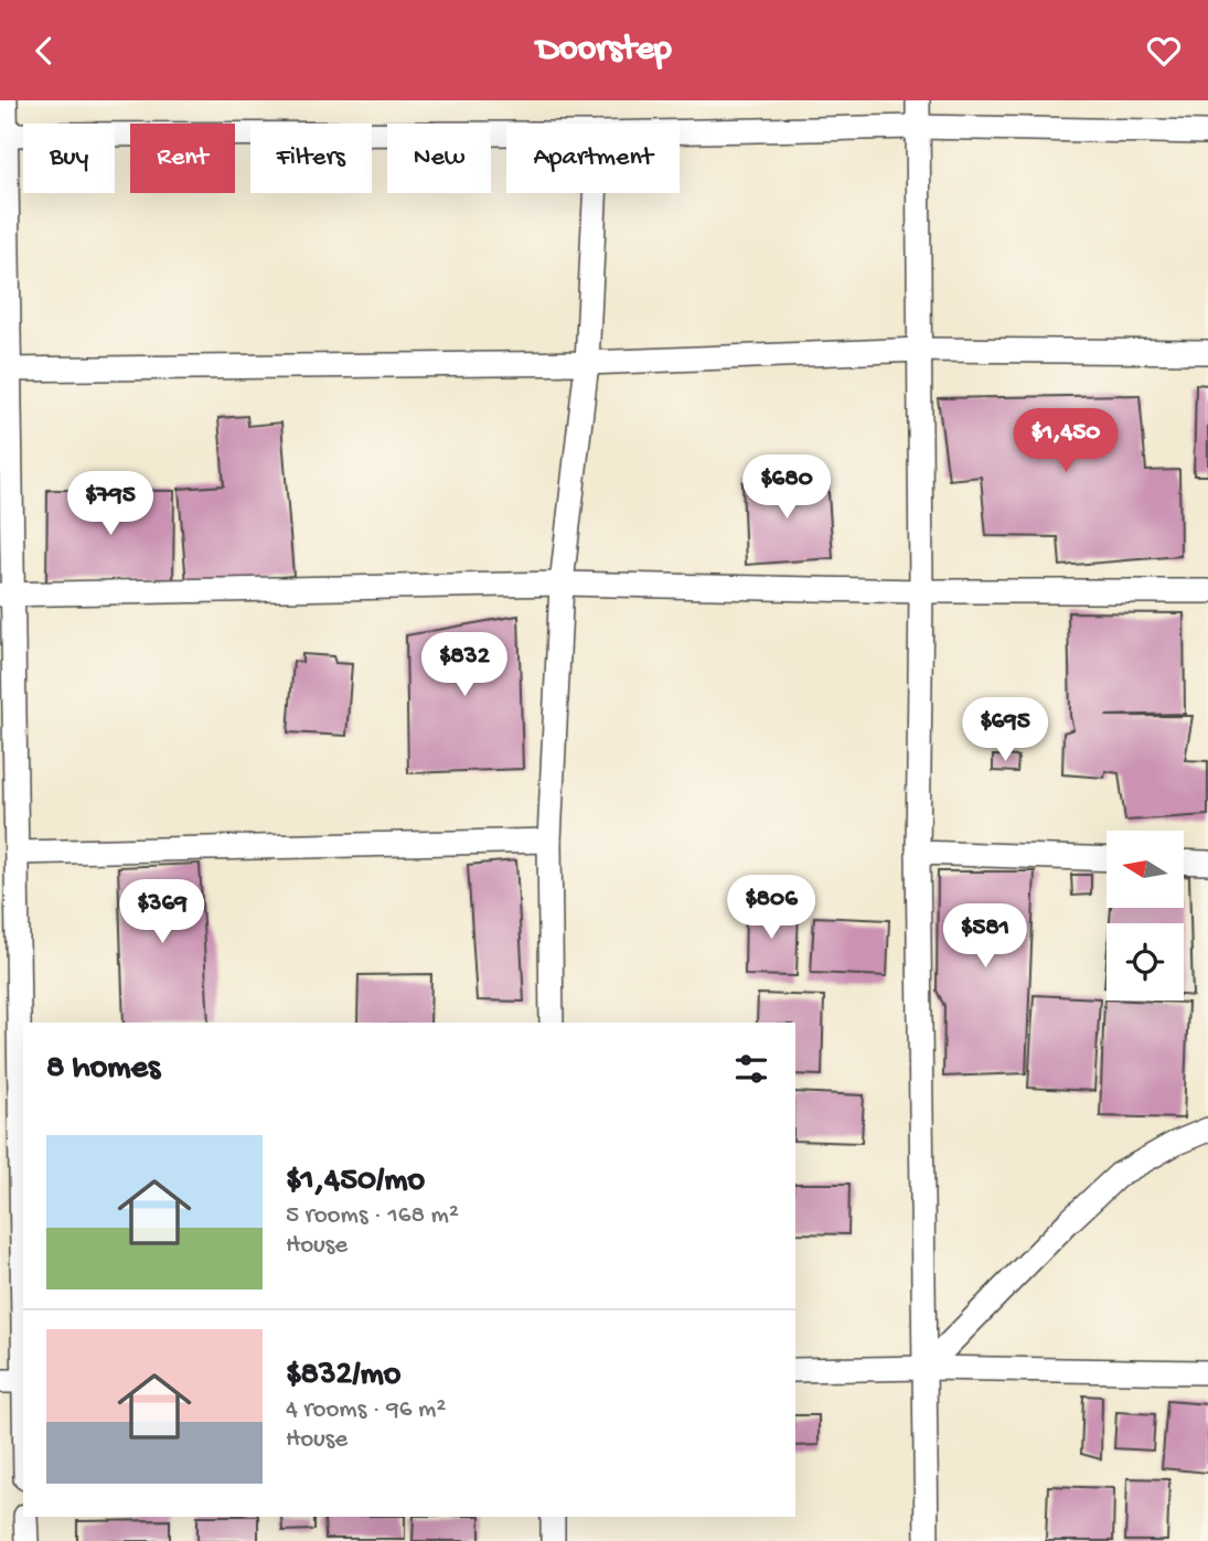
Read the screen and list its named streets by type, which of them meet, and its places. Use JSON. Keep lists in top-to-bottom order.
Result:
{
  "north": "left",
  "page": {
    "header": "Doorstep",
    "chip": [
      "Buy",
      "Rent",
      "Filters",
      "New",
      "Apartment"
    ],
    "price": [
      "$1,450",
      "$680",
      "$795",
      "$832",
      "$695",
      "$806",
      "$369",
      "$581"
    ],
    "heading": "8 homes",
    "list": [
      {
        "name": "$1,450/mo",
        "note": "5 rooms · 168 m² · House"
      },
      {
        "name": "$832/mo",
        "note": "4 rooms · 96 m² · House"
      }
    ]
  }
}
